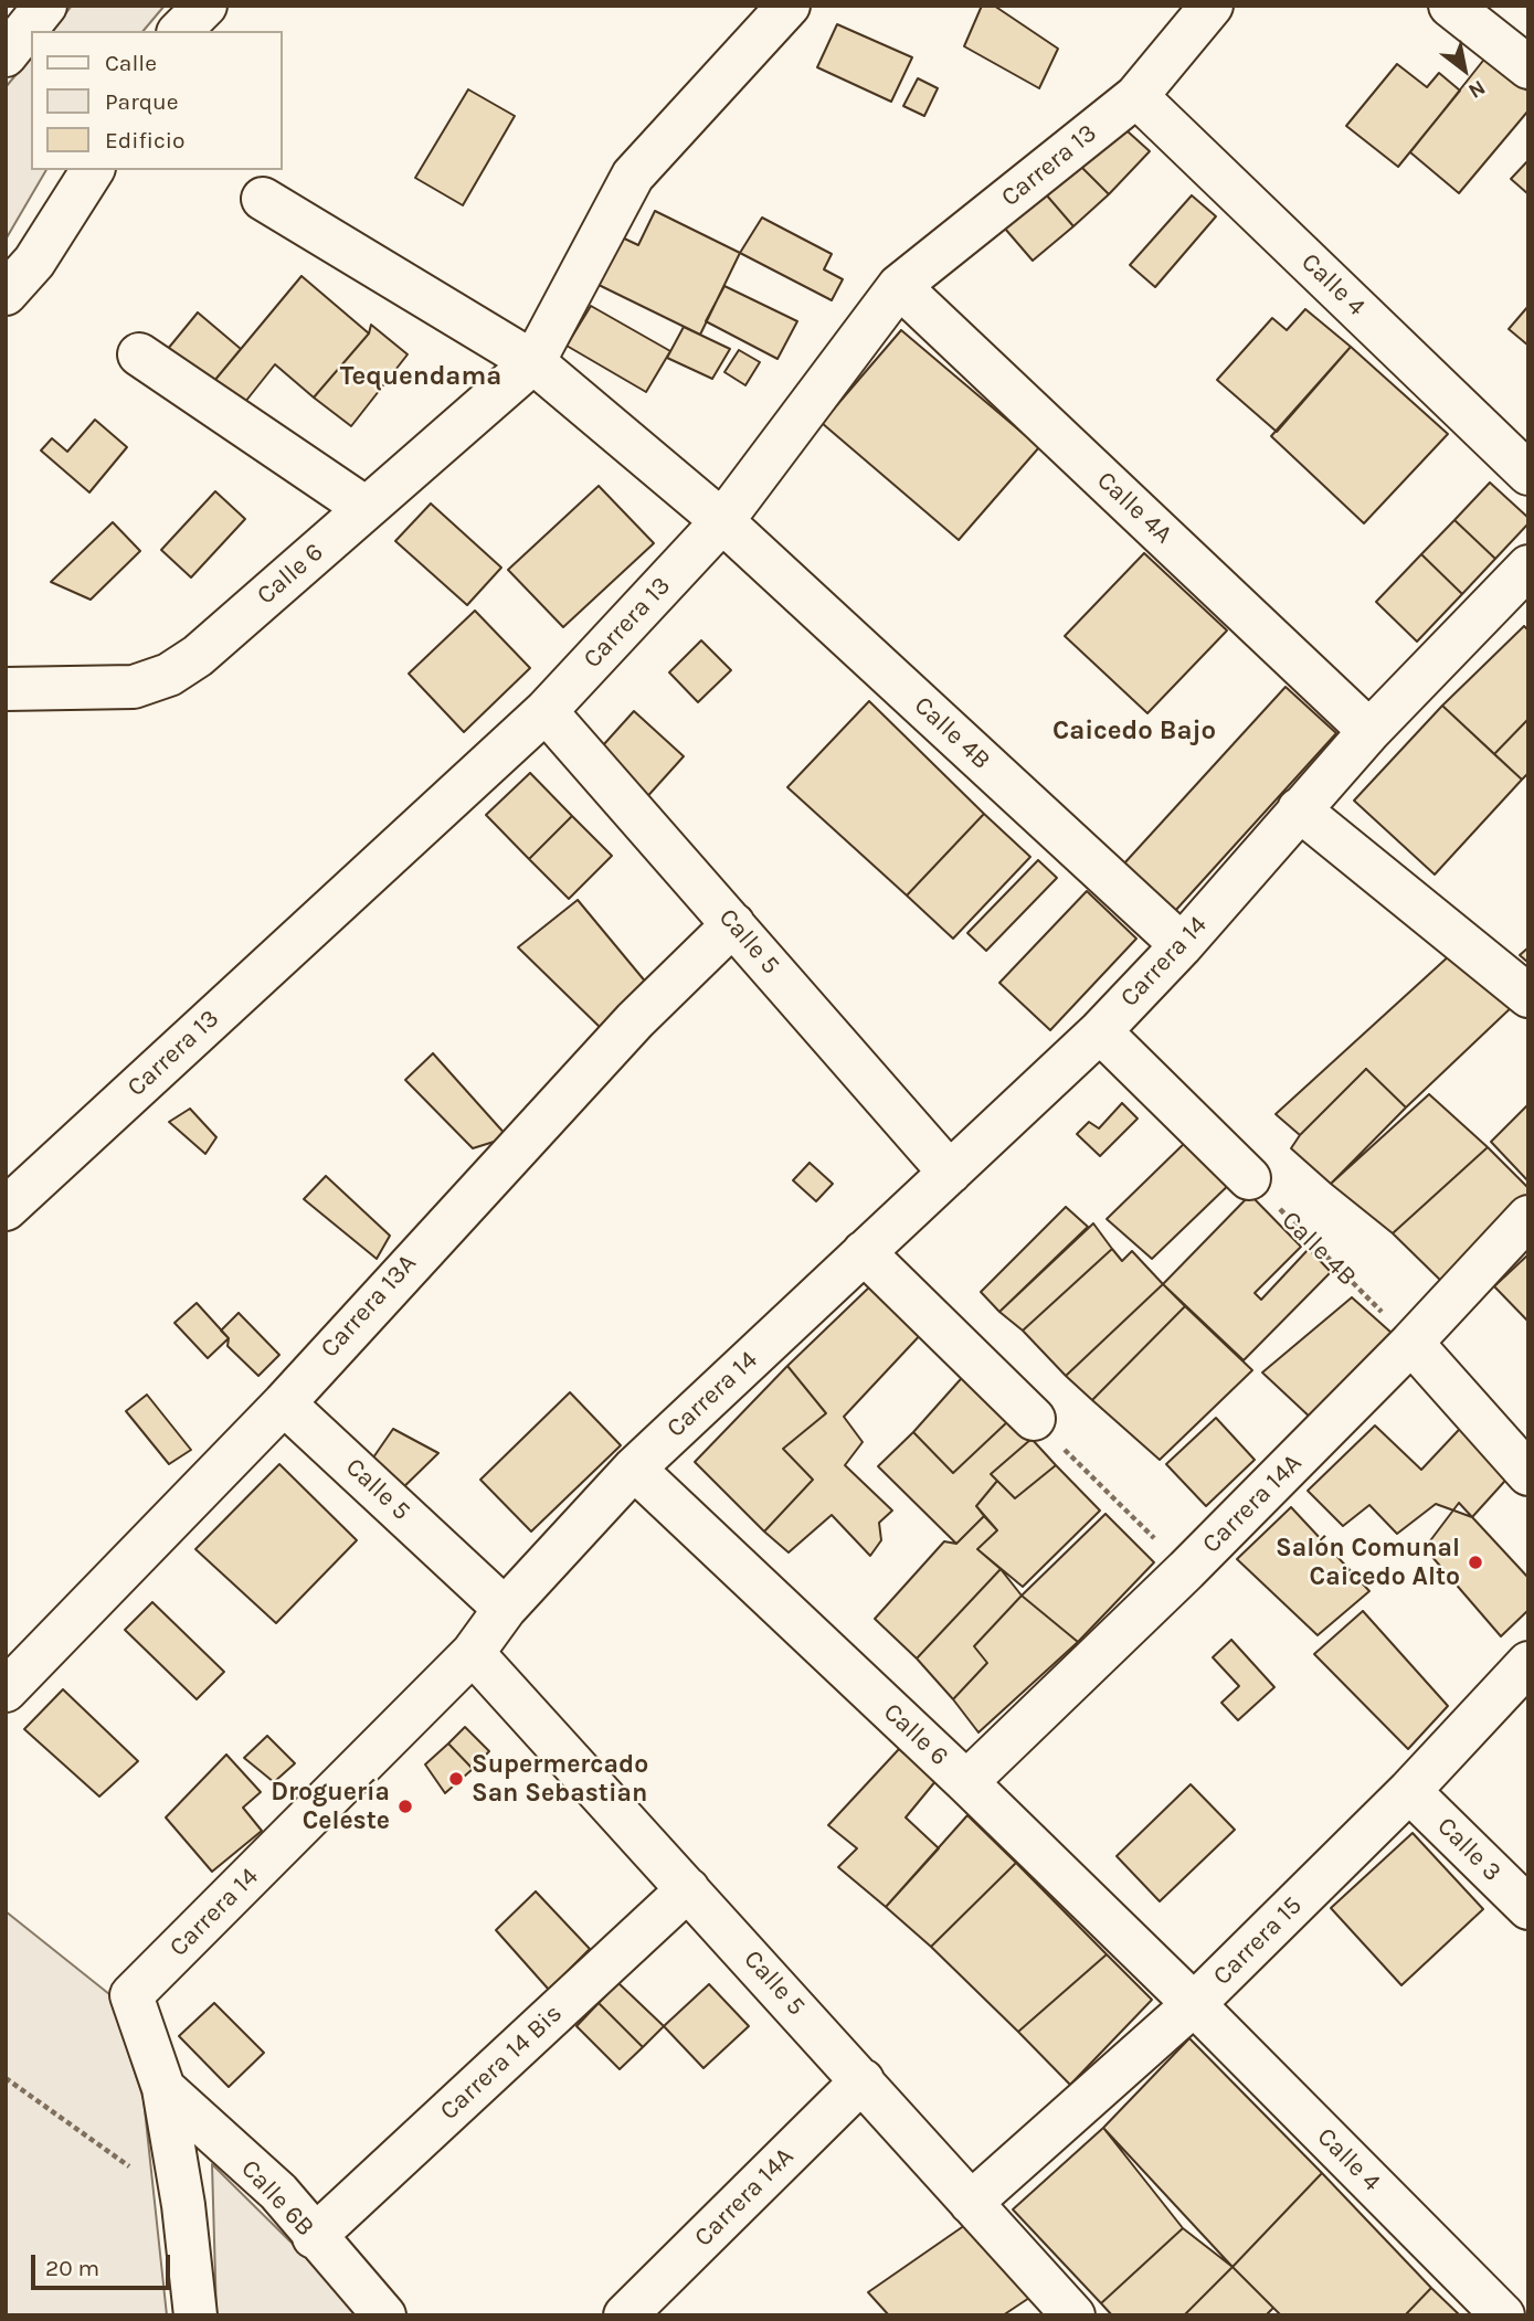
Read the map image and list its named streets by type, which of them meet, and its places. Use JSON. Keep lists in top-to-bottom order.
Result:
{
  "streets": {
    "street": [
      "Carrera 13",
      "Calle 4",
      "Calle 4A",
      "Calle 6",
      "Calle 4B",
      "Calle 5",
      "Carrera 14",
      "Carrera 13A",
      "Carrera 14A",
      "Calle 3",
      "Carrera 15",
      "Carrera 14 Bis",
      "Calle 6B"
    ]
  },
  "crossings": [
    ["Carrera 13", "Calle 4"],
    ["Carrera 13", "Calle 4A"],
    ["Carrera 13", "Calle 4B"],
    ["Carrera 13", "Calle 5"],
    ["Calle 4", "Calle 6"],
    ["Calle 4", "Carrera 15"],
    ["Calle 4A", "Carrera 14"],
    ["Calle 6", "Calle 4B"],
    ["Calle 6", "Carrera 14"],
    ["Calle 6", "Carrera 14A"],
    ["Calle 6", "Carrera 15"],
    ["Calle 4B", "Carrera 14"],
    ["Calle 4B", "Carrera 14A"],
    ["Calle 5", "Carrera 14"],
    ["Calle 5", "Carrera 13A"],
    ["Calle 5", "Carrera 14A"],
    ["Calle 5", "Carrera 15"],
    ["Calle 5", "Carrera 14 Bis"],
    ["Carrera 14", "Calle 6B"],
    ["Calle 3", "Carrera 15"],
    ["Carrera 14 Bis", "Calle 6B"]
  ],
  "districts": ["Tequendama", "Caicedo Bajo"],
  "places": ["Salón Comunal Caicedo Alto", "Supermercado San Sebastian", "Droguería Celeste"],
  "legend": ["Calle", "Parque", "Edificio"],
  "scale_bar": "20 m",
  "north": "bottom right"
}
